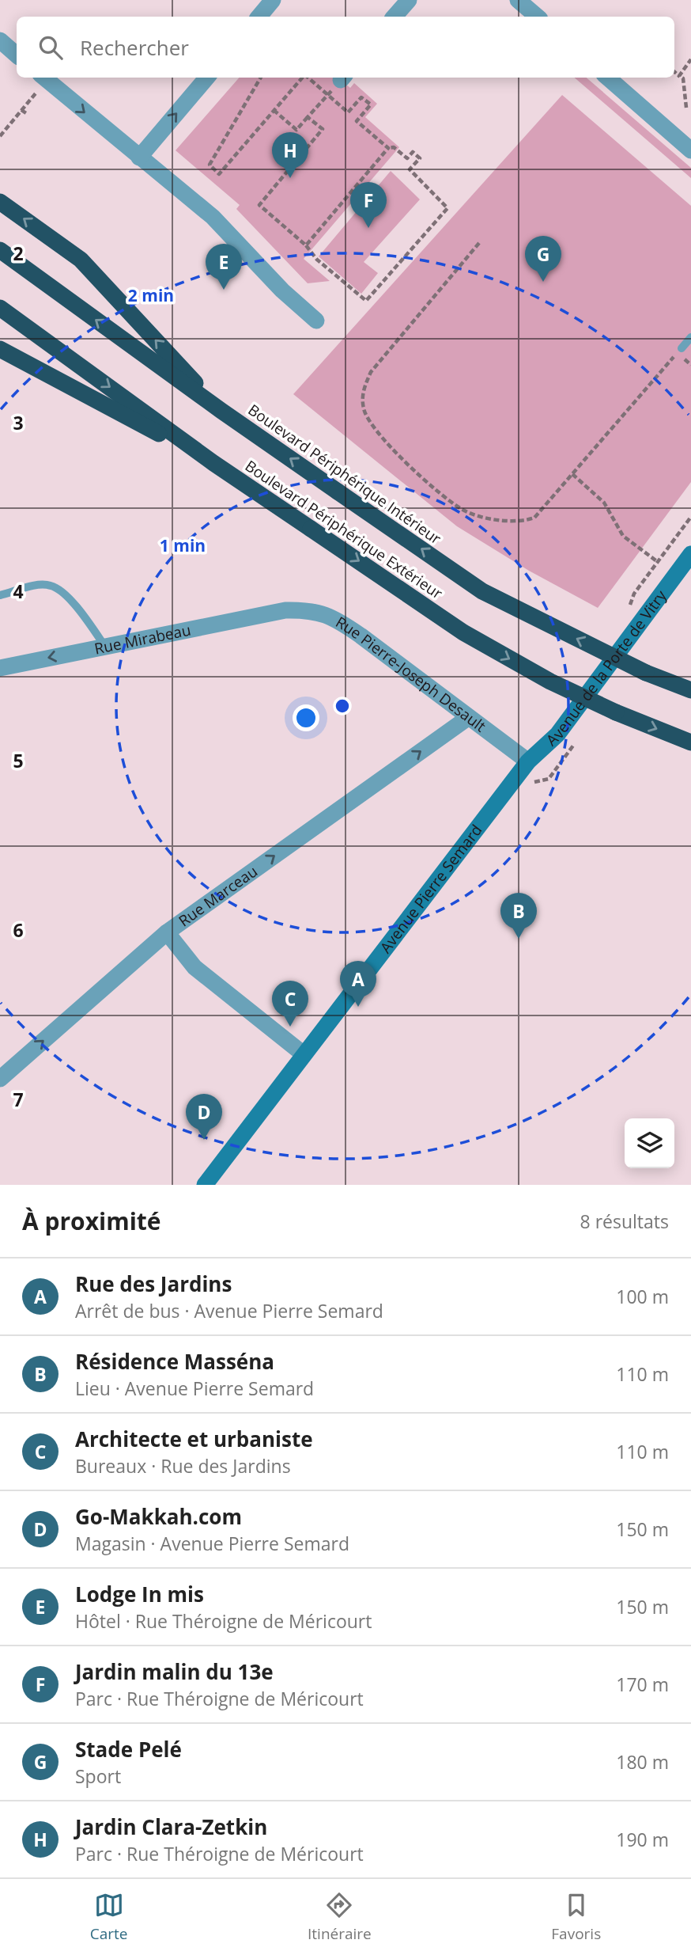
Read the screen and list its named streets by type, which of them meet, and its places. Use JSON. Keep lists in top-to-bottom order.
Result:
{
  "streets": {
    "highway": ["Boulevard Périphérique Intérieur", "Boulevard Périphérique Extérieur"],
    "street": [
      "Rue Mirabeau",
      "Avenue de la Porte de Vitry",
      "Rue Pierre-Joseph Desault",
      "Avenue Pierre Semard",
      "Rue Marceau"
    ]
  },
  "crossings": [
    ["Rue Mirabeau", "Rue Pierre-Joseph Desault"],
    ["Avenue de la Porte de Vitry", "Rue Pierre-Joseph Desault"],
    ["Avenue de la Porte de Vitry", "Avenue Pierre Semard"],
    ["Rue Pierre-Joseph Desault", "Rue Marceau"]
  ],
  "one_way": ["Rue Mirabeau", "Rue Marceau"],
  "page": {
    "search": "Rechercher",
    "pins": [
      "H",
      "F",
      "G",
      "E",
      "B",
      "A",
      "C",
      "D"
    ],
    "heading": ["À proximité", "8 résultats"],
    "list": [
      {
        "mark": "A",
        "name": "Rue des Jardins",
        "note": "Arrêt de bus · Avenue Pierre Semard",
        "value": "100 m"
      },
      {
        "mark": "B",
        "name": "Résidence Masséna",
        "note": "Lieu · Avenue Pierre Semard",
        "value": "110 m"
      },
      {
        "mark": "C",
        "name": "Architecte et urbaniste",
        "note": "Bureaux · Rue des Jardins",
        "value": "110 m"
      },
      {
        "mark": "D",
        "name": "Go-Makkah.com",
        "note": "Magasin · Avenue Pierre Semard",
        "value": "150 m"
      },
      {
        "mark": "E",
        "name": "Lodge In mis",
        "note": "Hôtel · Rue Théroigne de Méricourt",
        "value": "150 m"
      },
      {
        "mark": "F",
        "name": "Jardin malin du 13e",
        "note": "Parc · Rue Théroigne de Méricourt",
        "value": "170 m"
      },
      {
        "mark": "G",
        "name": "Stade Pelé",
        "note": "Sport",
        "value": "180 m"
      },
      {
        "mark": "H",
        "name": "Jardin Clara-Zetkin",
        "note": "Parc · Rue Théroigne de Méricourt",
        "value": "190 m"
      }
    ],
    "nav": ["Carte", "Itinéraire", "Favoris"]
  },
  "grid": {
    "rows": [
      "2",
      "3",
      "4",
      "5",
      "6",
      "7"
    ]
  },
  "rings": ["2 min", "1 min"]
}
